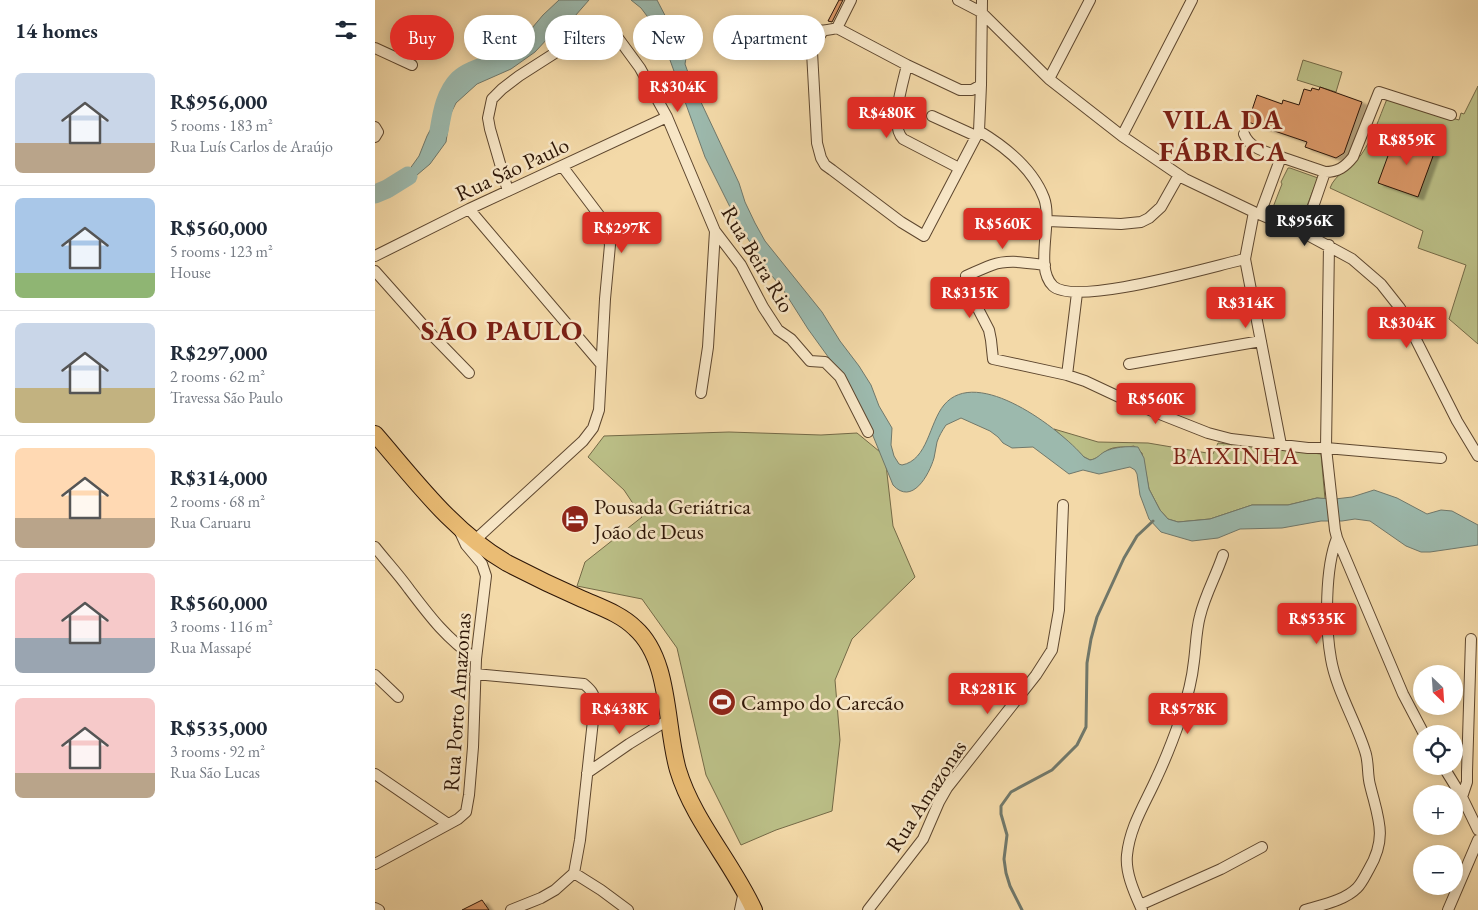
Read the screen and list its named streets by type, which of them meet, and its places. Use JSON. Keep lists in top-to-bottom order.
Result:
{
  "streets": {
    "street": [
      "Rua São Paulo",
      "Rua Beira Rio",
      "Rua Porto Amazonas",
      "Rua Amazonas"
    ]
  },
  "crossings": [
    ["Rua São Paulo", "Rua Beira Rio"]
  ],
  "districts": ["VILA DA FÁBRICA", "SÃO PAULO", "BAIXINHA"],
  "places": {
    "hotel": ["Pousada Geriátrica João de Deus"],
    "sports": ["Campo do Carecão"]
  },
  "north": "bottom right",
  "page": {
    "heading": "14 homes",
    "chip": [
      "Buy",
      "Rent",
      "Filters",
      "New",
      "Apartment"
    ],
    "list": [
      {
        "name": "R$956,000",
        "note": "5 rooms · 183 m² · Rua Luís Carlos de Araújo"
      },
      {
        "name": "R$560,000",
        "note": "5 rooms · 123 m² · House"
      },
      {
        "name": "R$297,000",
        "note": "2 rooms · 62 m² · Travessa São Paulo"
      },
      {
        "name": "R$314,000",
        "note": "2 rooms · 68 m² · Rua Caruaru"
      },
      {
        "name": "R$560,000",
        "note": "3 rooms · 116 m² · Rua Massapé"
      },
      {
        "name": "R$535,000",
        "note": "3 rooms · 92 m² · Rua São Lucas"
      }
    ],
    "price": [
      "R$304K",
      "R$480K",
      "R$859K",
      "R$956K",
      "R$560K",
      "R$297K",
      "R$315K",
      "R$314K",
      "R$304K",
      "R$560K",
      "R$535K",
      "R$281K",
      "R$438K",
      "R$578K"
    ],
    "map_buttons": ["+", "−"]
  }
}
